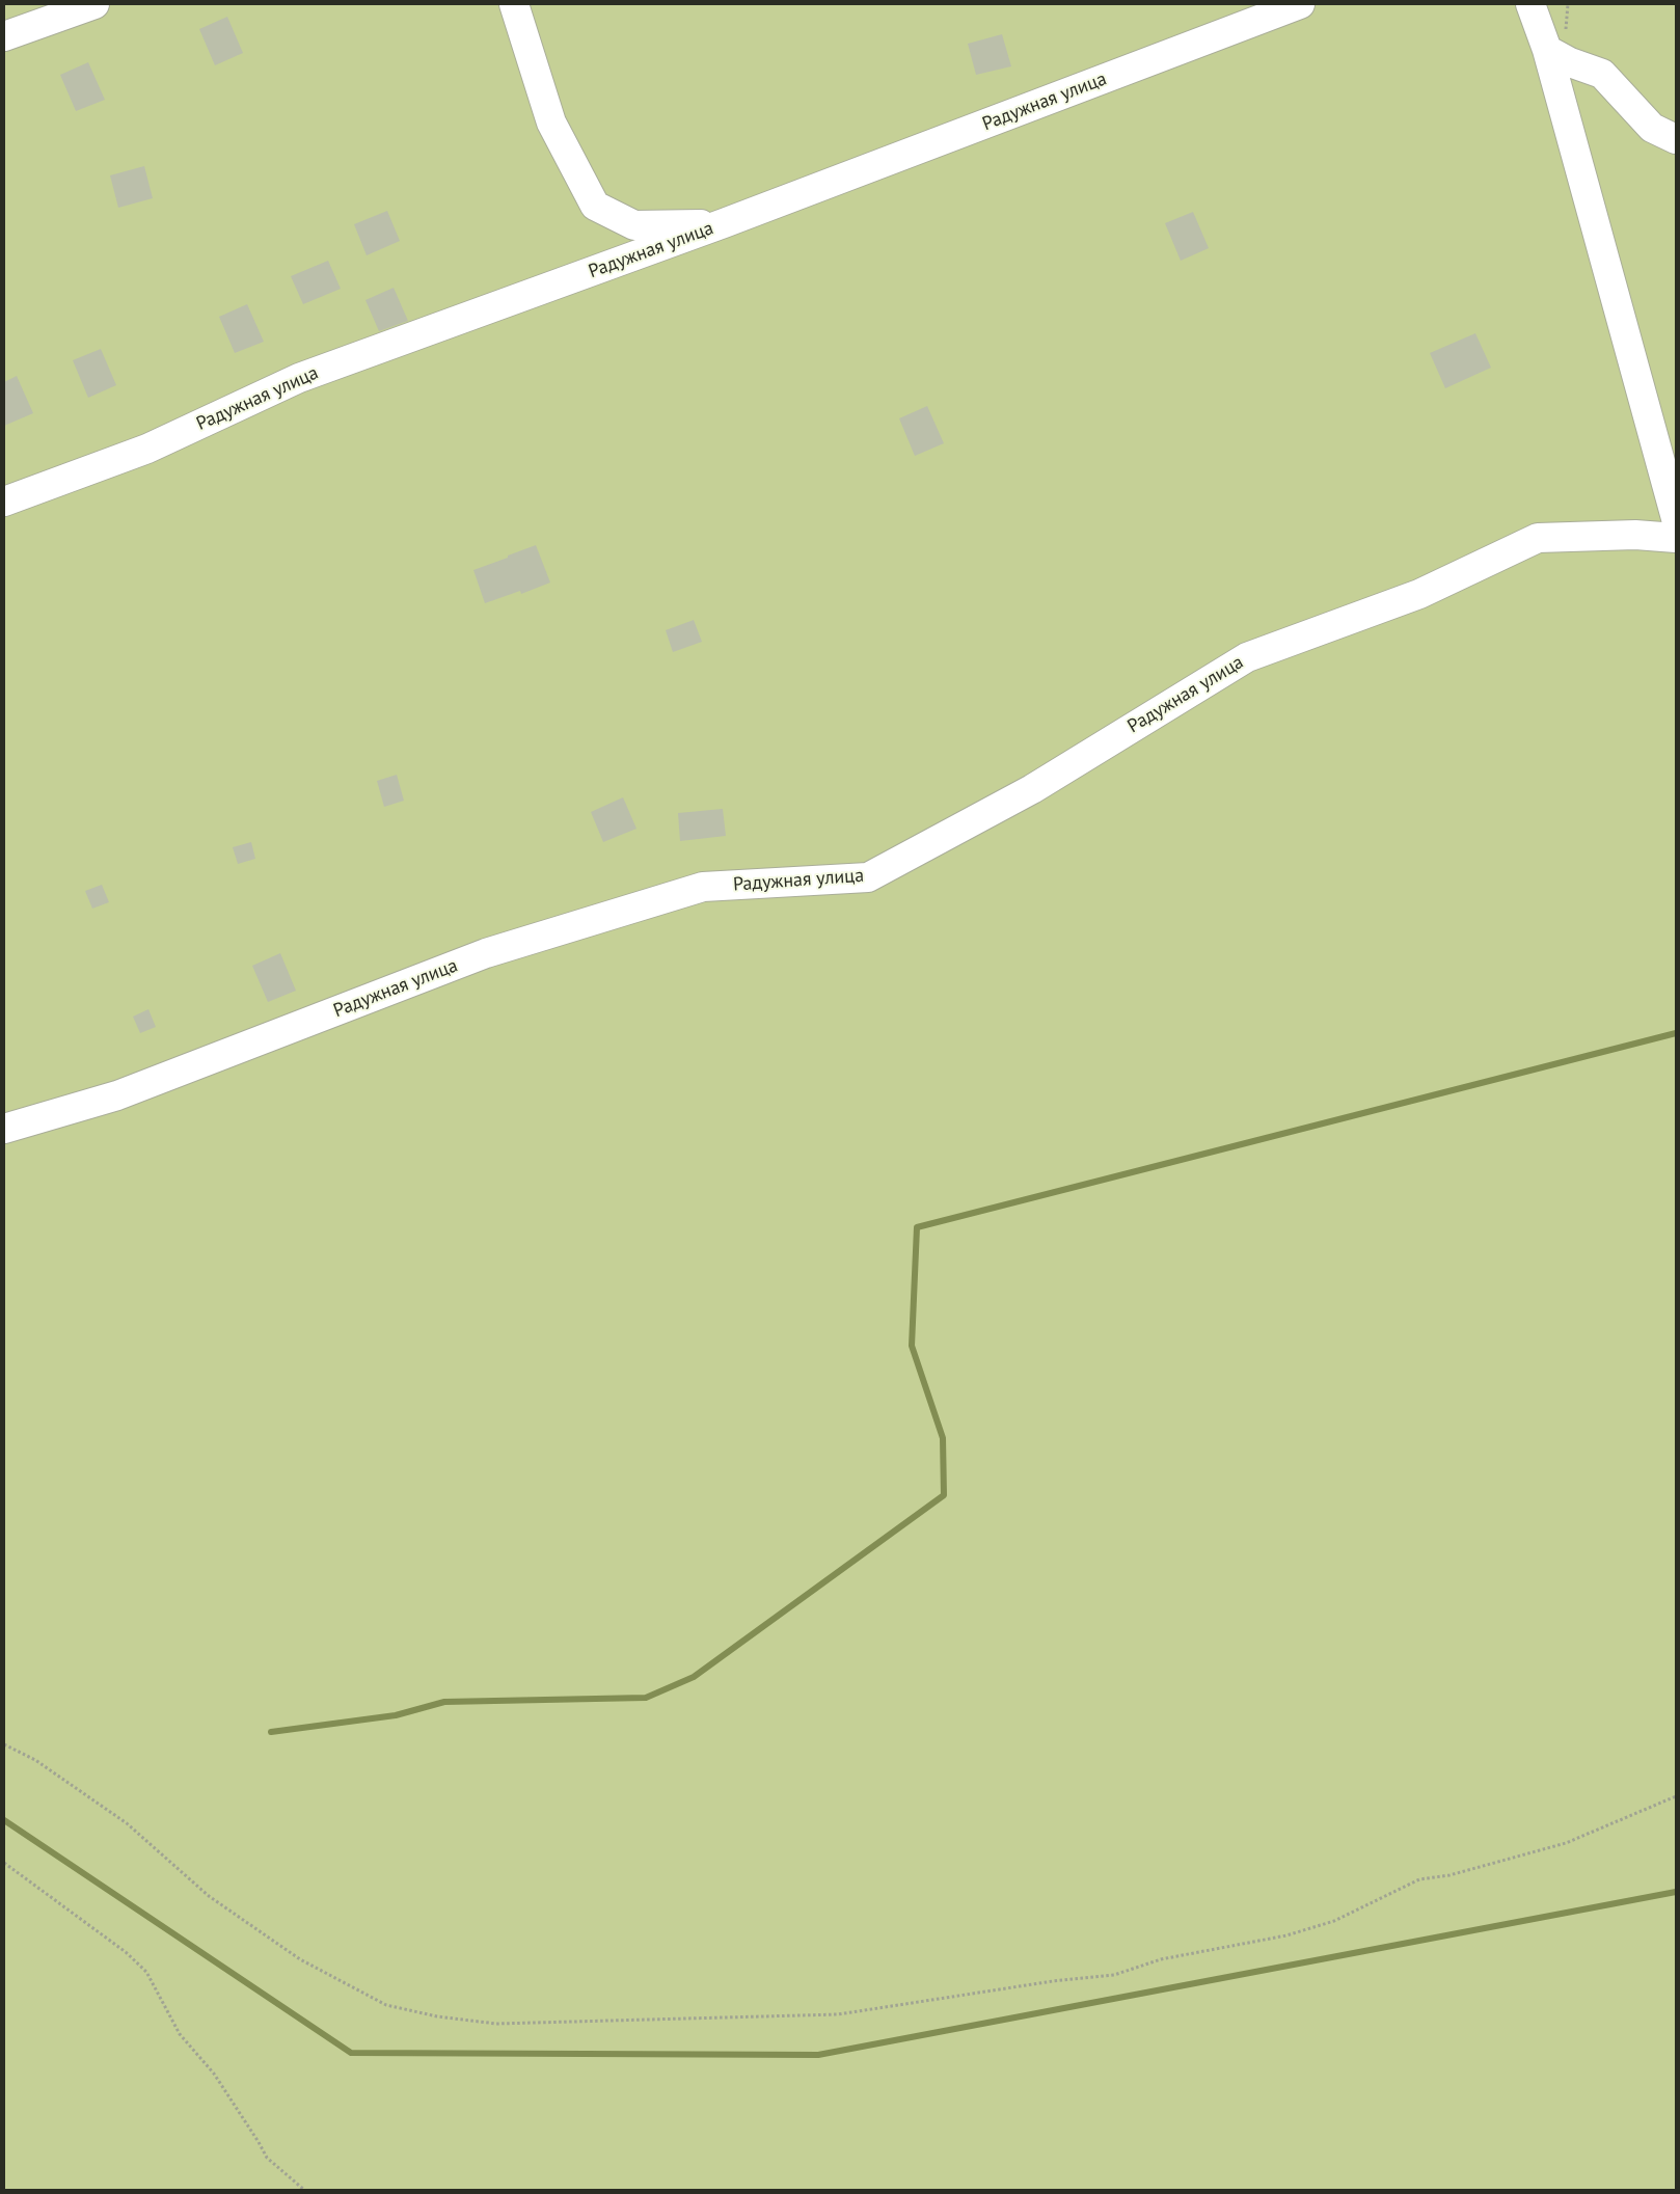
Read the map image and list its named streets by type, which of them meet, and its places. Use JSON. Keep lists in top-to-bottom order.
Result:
{
  "streets": {
    "street": ["Радужная улица"]
  }
}
